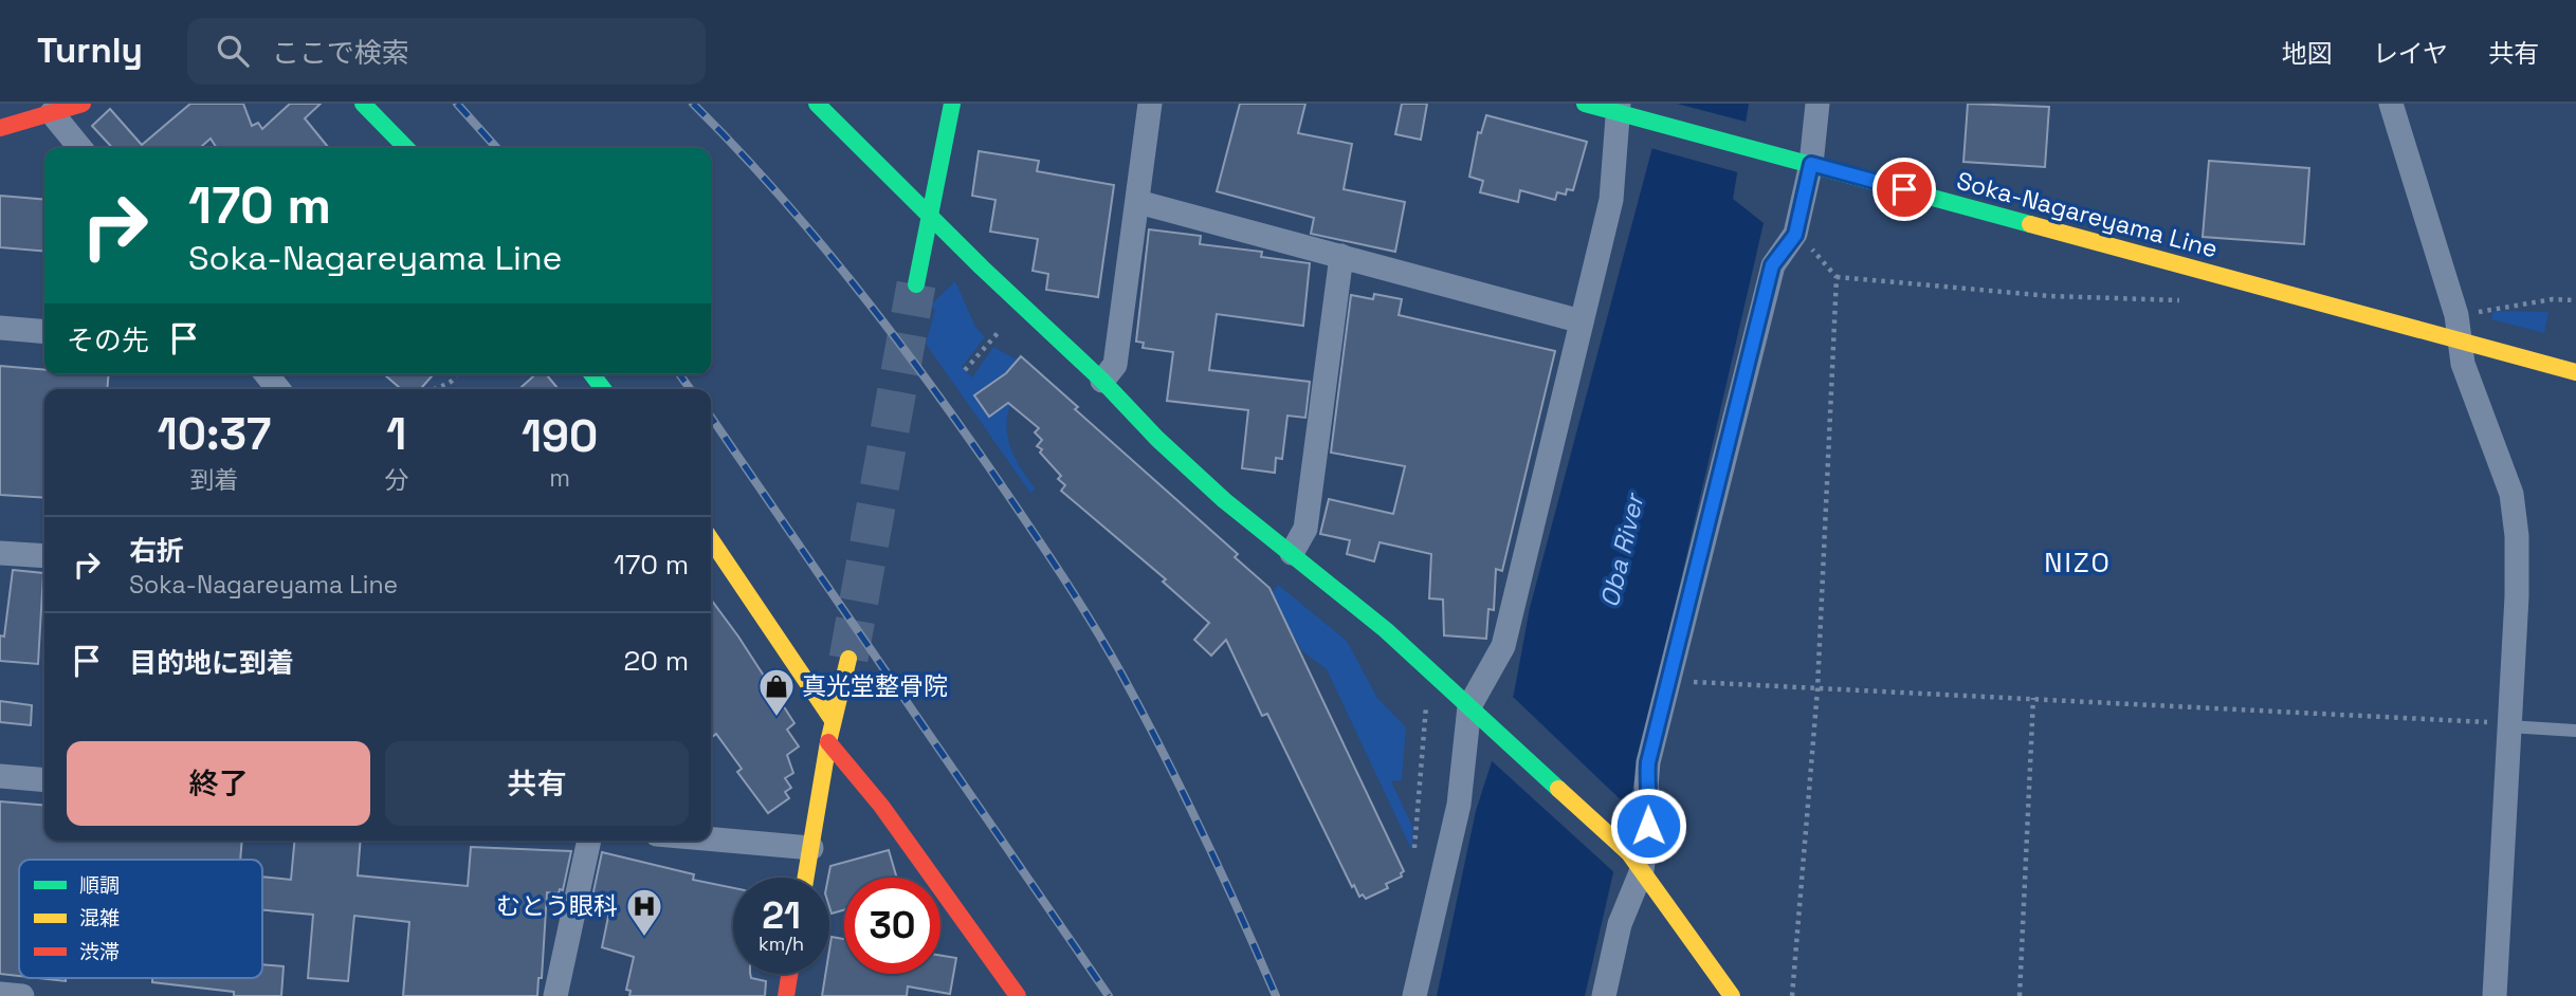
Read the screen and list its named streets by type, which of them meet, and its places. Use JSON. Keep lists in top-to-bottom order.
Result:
{
  "streets": {
    "street": ["Soka-Nagareyama Line"]
  },
  "districts": ["NIZO"],
  "water": ["Oba River"],
  "places": {
    "shop": ["真光堂整骨院"],
    "hospital": ["むとう眼科"]
  },
  "legend": ["順調", "混雑", "渋滞"],
  "page": {
    "header": "Turnly",
    "search": "ここで検索",
    "nav": ["地図", "レイヤ", "共有"],
    "turn": ["170 m", "Soka-Nagareyama Line"],
    "then": "その先",
    "eta": [
      "10:37",
      "到着",
      "1",
      "分",
      "190",
      "m"
    ],
    "list": [
      {
        "name": "右折",
        "note": "Soka-Nagareyama Line",
        "value": "170 m"
      },
      {
        "name": "目的地に到着",
        "value": "20 m"
      }
    ],
    "buttons": ["終了", "共有"],
    "speed": "21 km/h",
    "limit": "30"
  }
}
